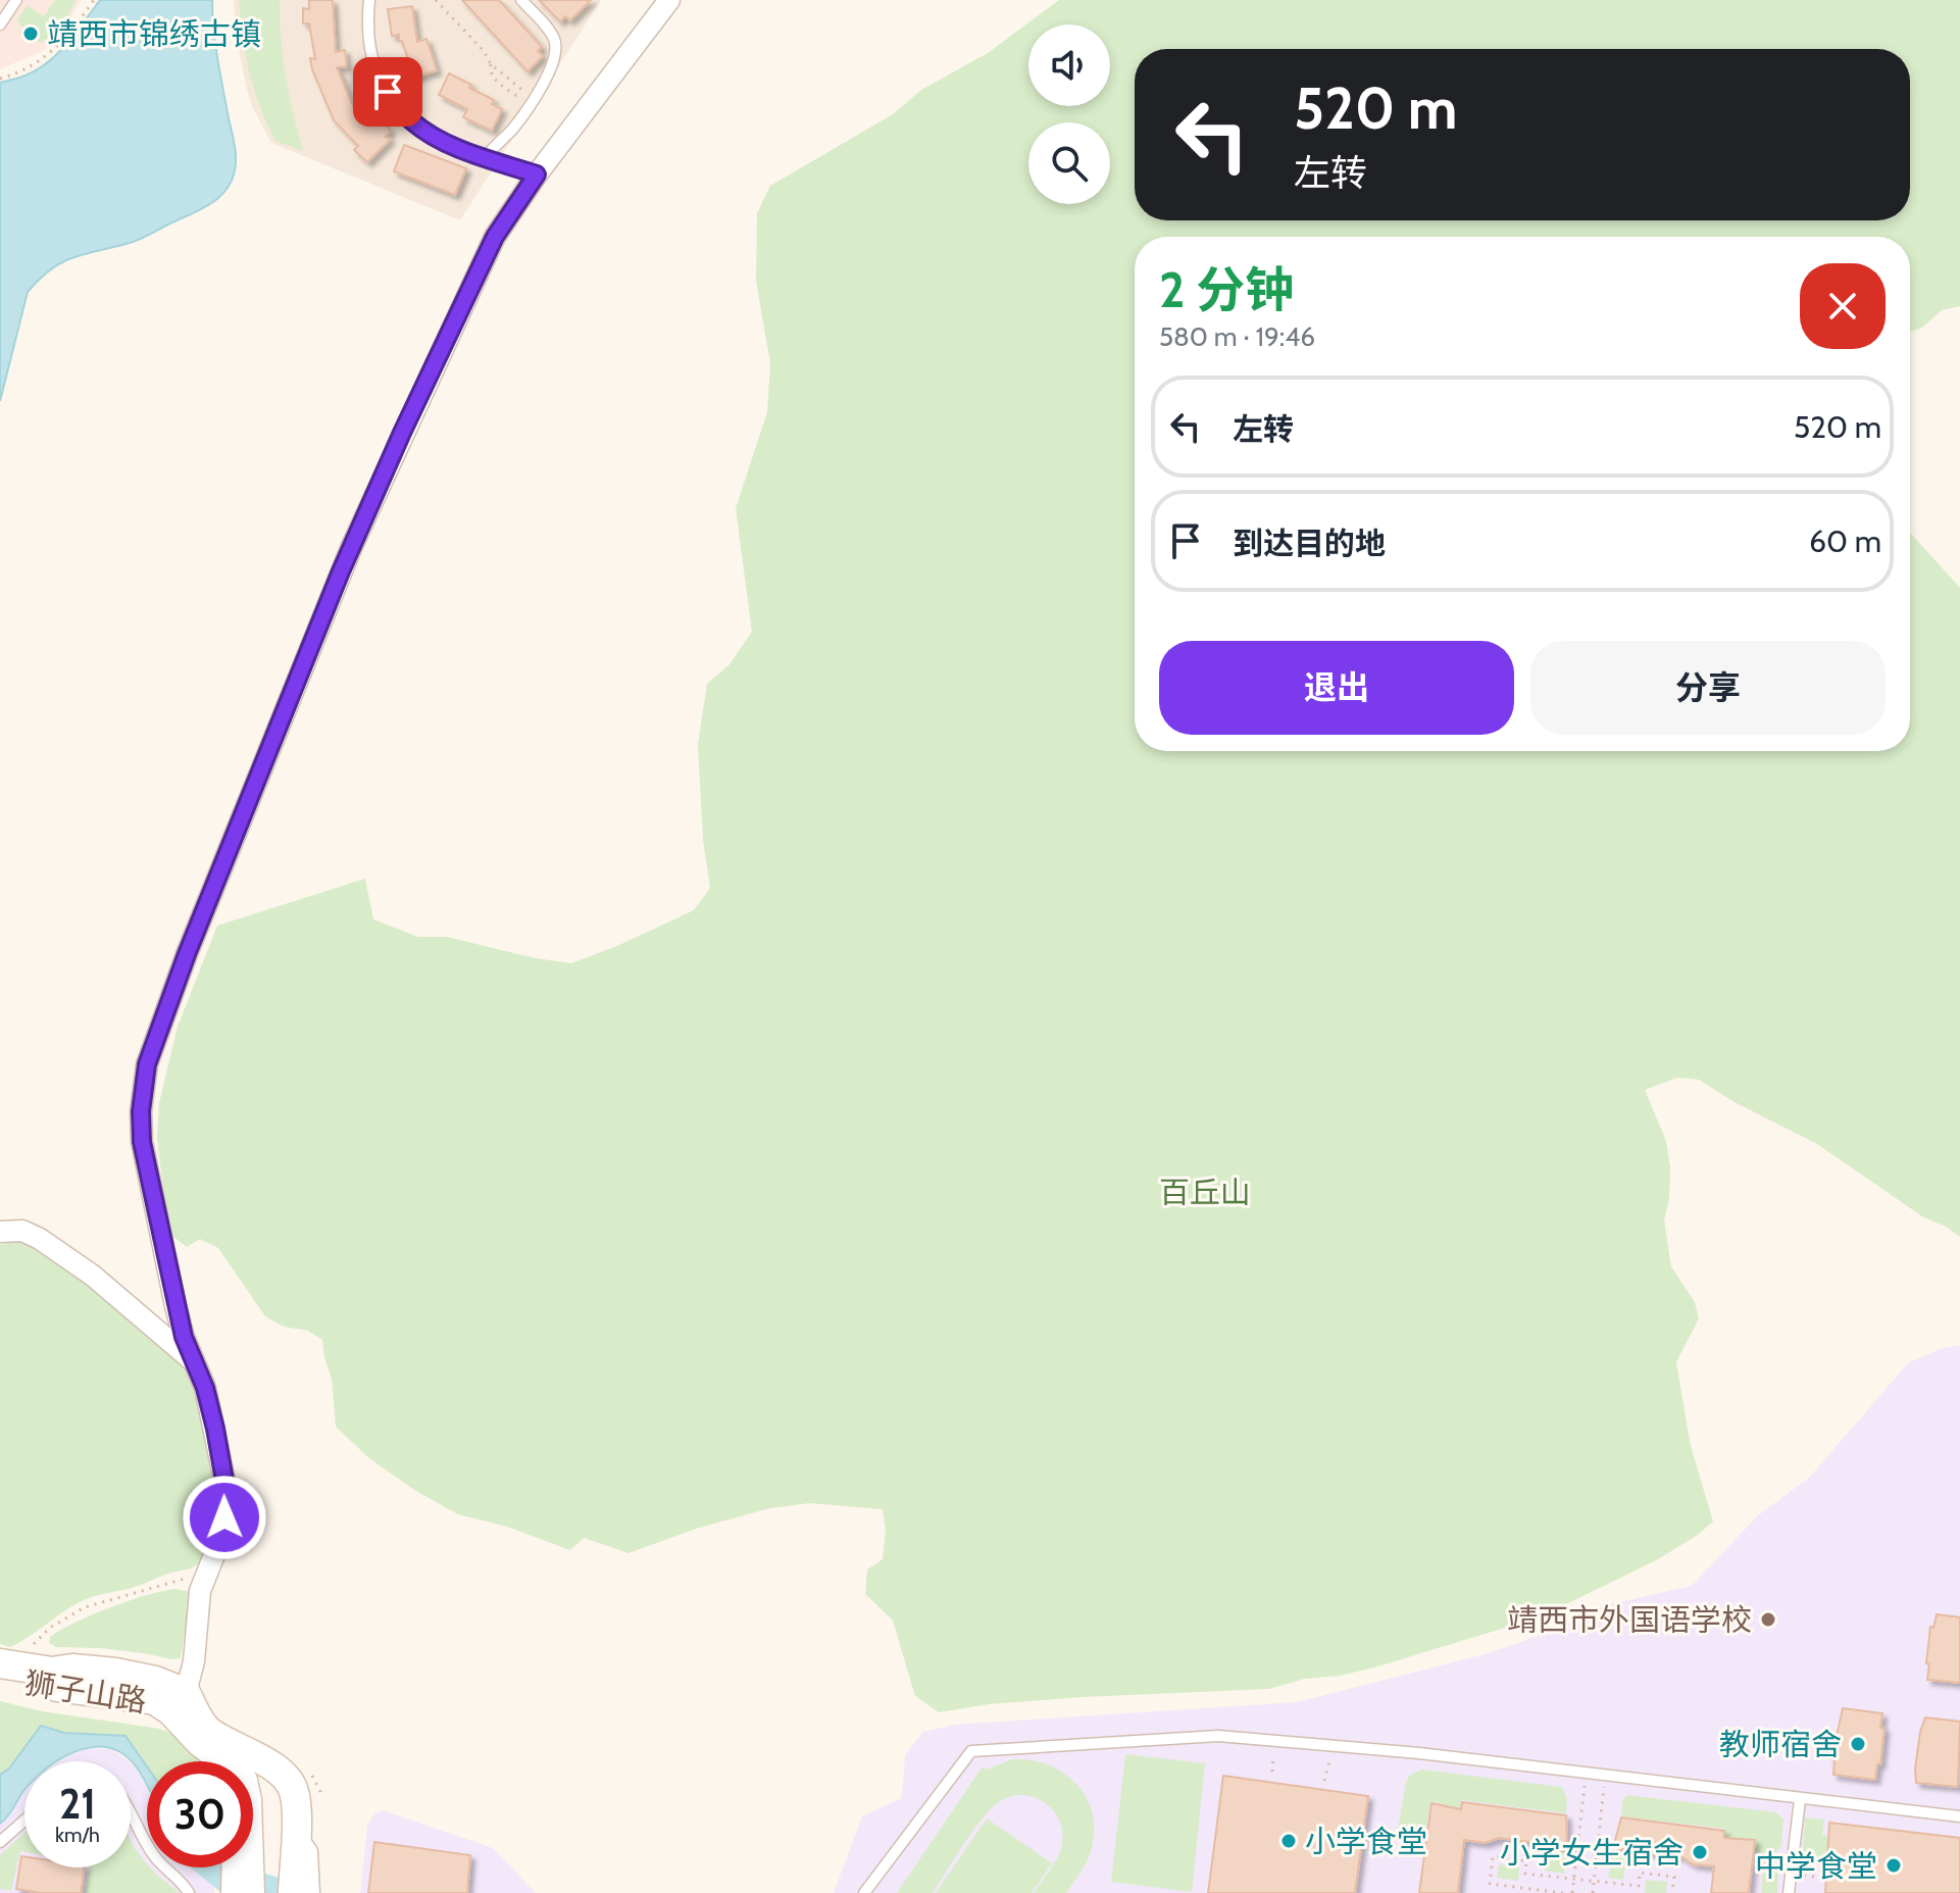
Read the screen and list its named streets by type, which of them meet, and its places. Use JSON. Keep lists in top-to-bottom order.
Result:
{
  "streets": {
    "main road": ["狮子山路"]
  },
  "parks": ["百丘山"],
  "places": [
    "靖西市锦绣古镇",
    "靖西市外国语学校",
    "教师宿舍",
    "小学食堂",
    "小学女生宿舍",
    "中学食堂"
  ],
  "page": {
    "turn": ["520 m", "左转"],
    "heading": ["2 分钟", "580 m · 19:46"],
    "list": [
      {
        "name": "左转",
        "value": "520 m"
      },
      {
        "name": "到达目的地",
        "value": "60 m"
      }
    ],
    "buttons": ["退出", "分享"],
    "speed": "21 km/h",
    "limit": "30"
  }
}
